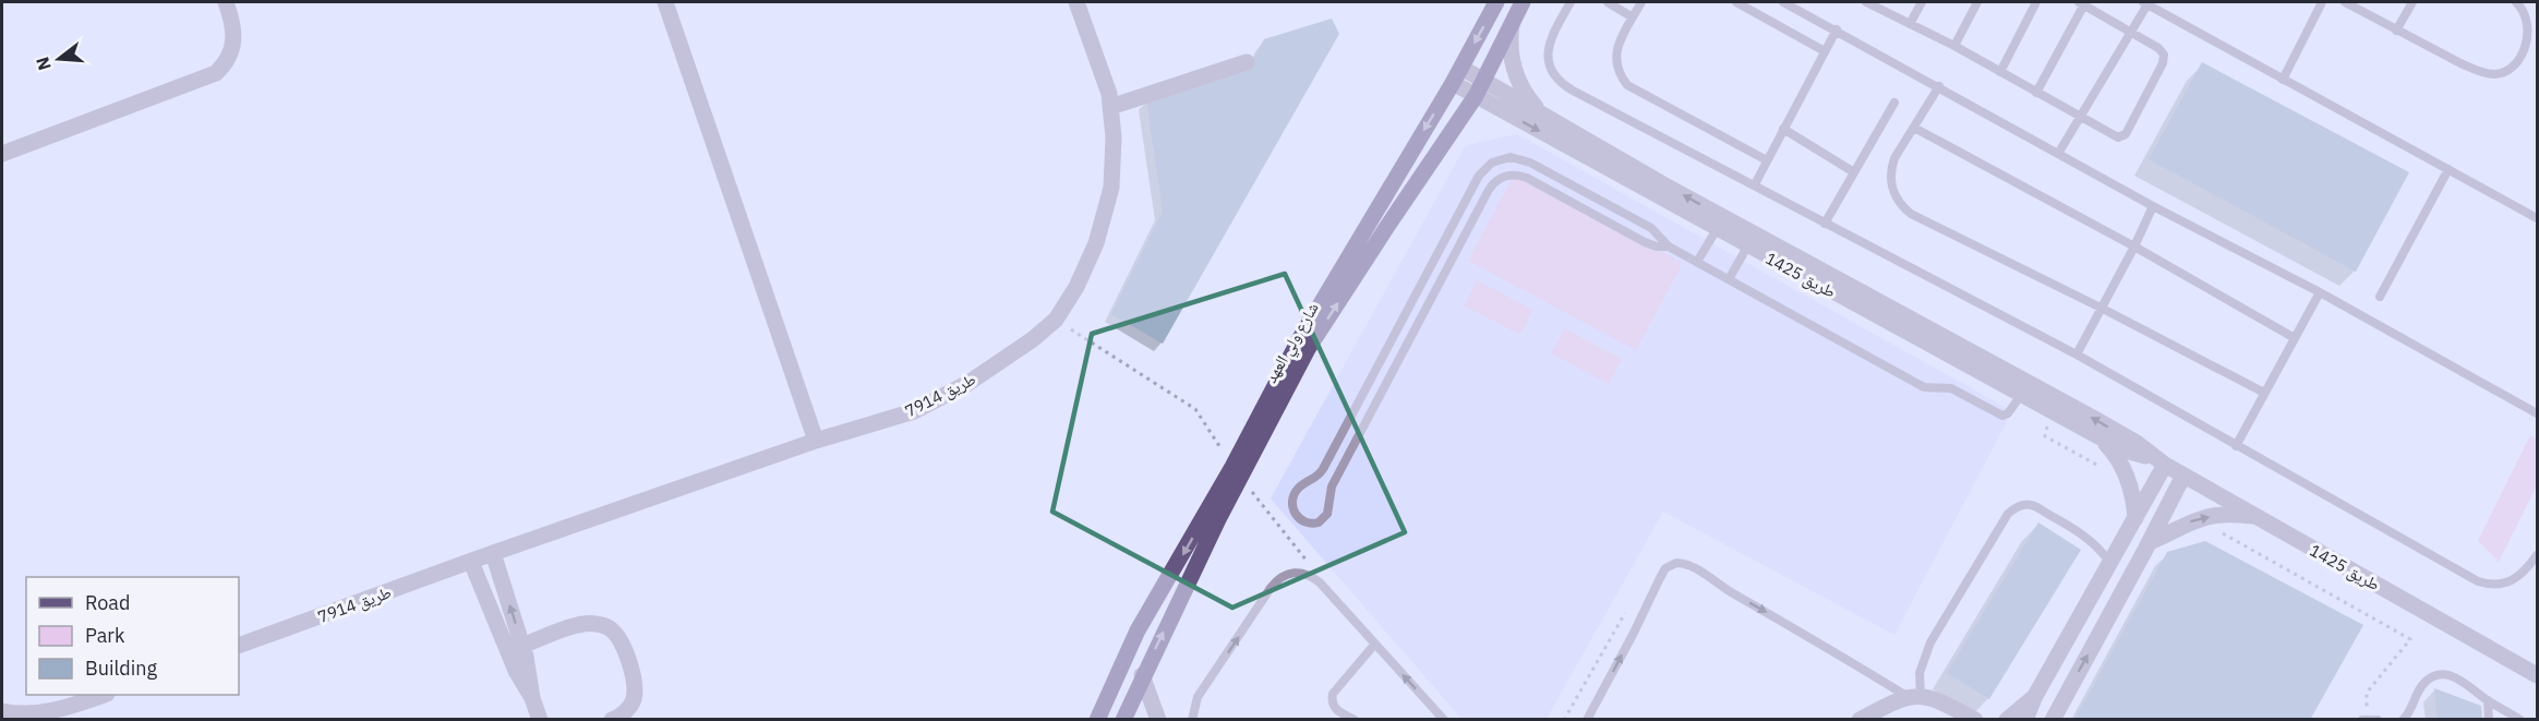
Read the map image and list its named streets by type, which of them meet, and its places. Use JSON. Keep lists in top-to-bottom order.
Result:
{
  "streets": {
    "main road": ["شارع ولي العهد"],
    "street": ["طريق 1425", "طريق 7914"]
  },
  "crossings": [
    ["طريق 1425", "شارع ولي العهد"]
  ],
  "legend": ["Road", "Park", "Building"],
  "north": "left"
}
